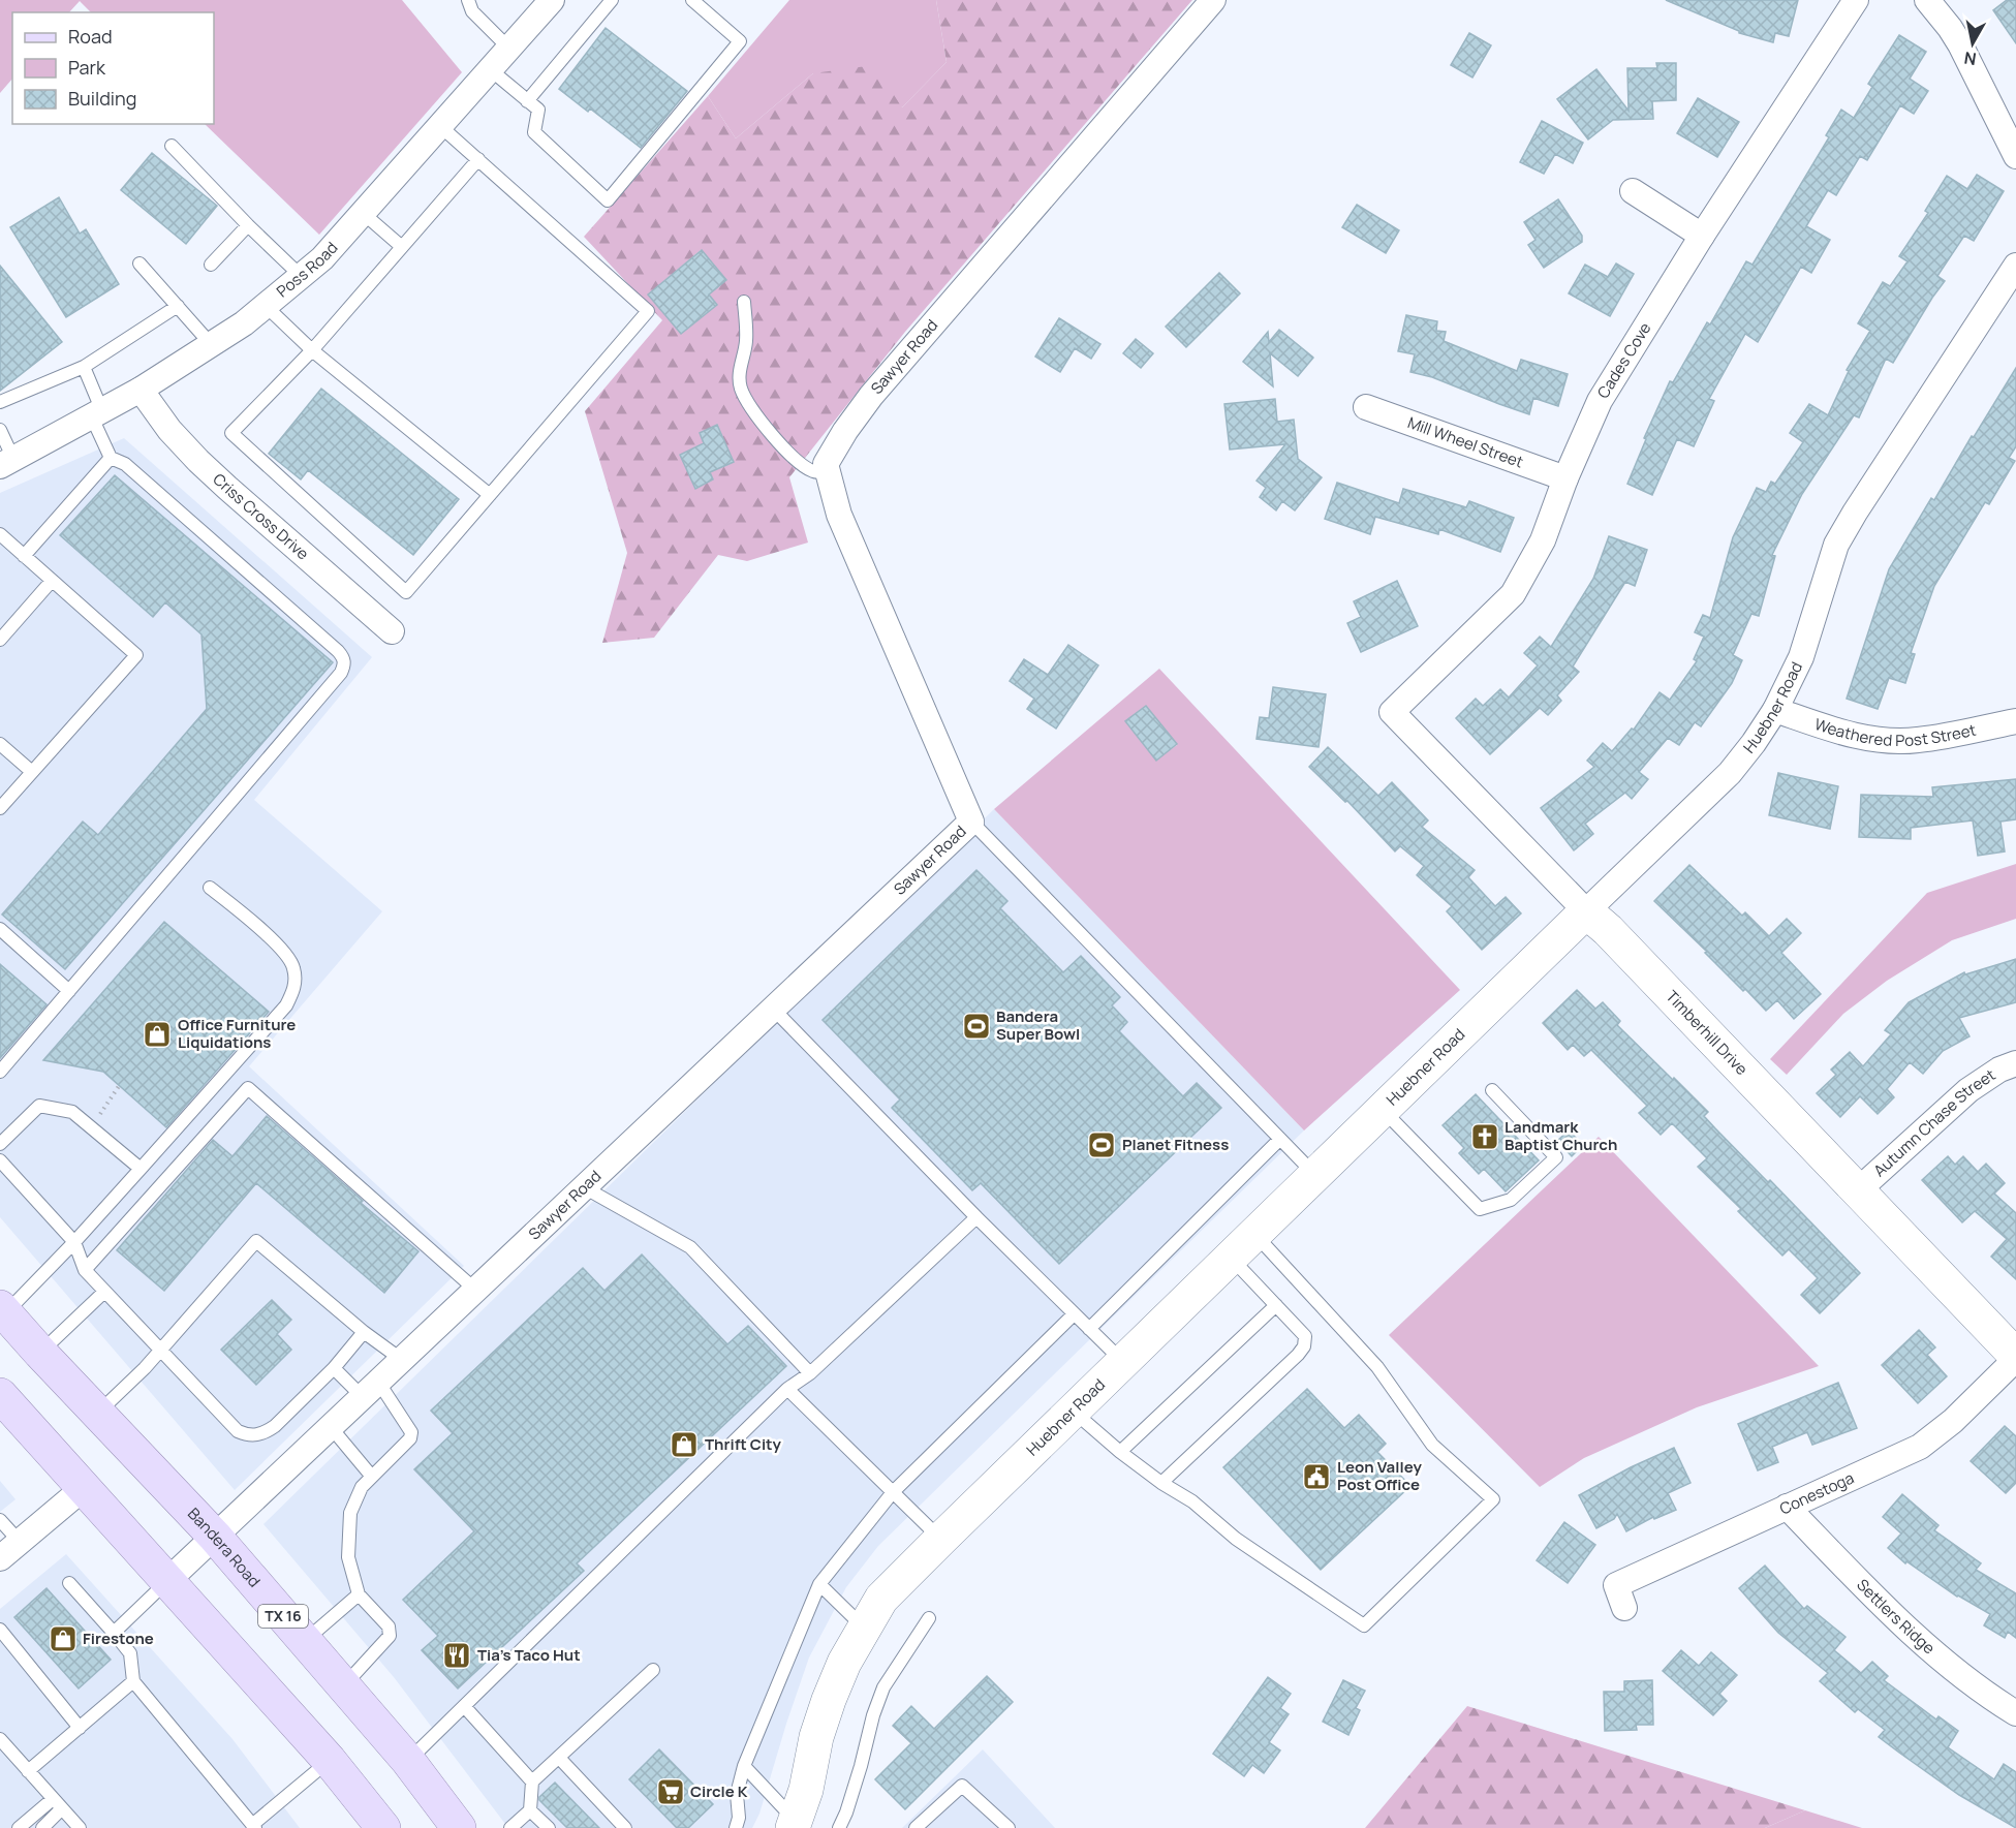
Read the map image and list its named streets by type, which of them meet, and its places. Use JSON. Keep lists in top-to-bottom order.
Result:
{
  "streets": {
    "main road": ["Bandera Road", "TX 16"],
    "street": [
      "Poss Road",
      "Sawyer Road",
      "Cades Cove",
      "Mill Wheel Street",
      "Criss Cross Drive",
      "Huebner Road",
      "Weathered Post Street",
      "Timberhill Drive",
      "Autumn Chase Street",
      "Conestoga",
      "Settlers Ridge"
    ]
  },
  "crossings": [
    ["Poss Road", "Criss Cross Drive"],
    ["Sawyer Road", "Bandera Road"],
    ["Cades Cove", "Mill Wheel Street"],
    ["Cades Cove", "Timberhill Drive"],
    ["Huebner Road", "Weathered Post Street"],
    ["Huebner Road", "Timberhill Drive"],
    ["Timberhill Drive", "Autumn Chase Street"],
    ["Timberhill Drive", "Conestoga"],
    ["Conestoga", "Settlers Ridge"]
  ],
  "places": {
    "sports": ["Bandera Super Bowl", "Planet Fitness"],
    "shop": ["Office Furniture Liquidations", "Thrift City", "Firestone"],
    "church": ["Landmark Baptist Church"],
    "public building": ["Leon Valley Post Office"],
    "restaurant": ["Tia's Taco Hut"],
    "supermarket": ["Circle K"]
  },
  "legend": ["Road", "Park", "Building"],
  "north": "bottom"
}
